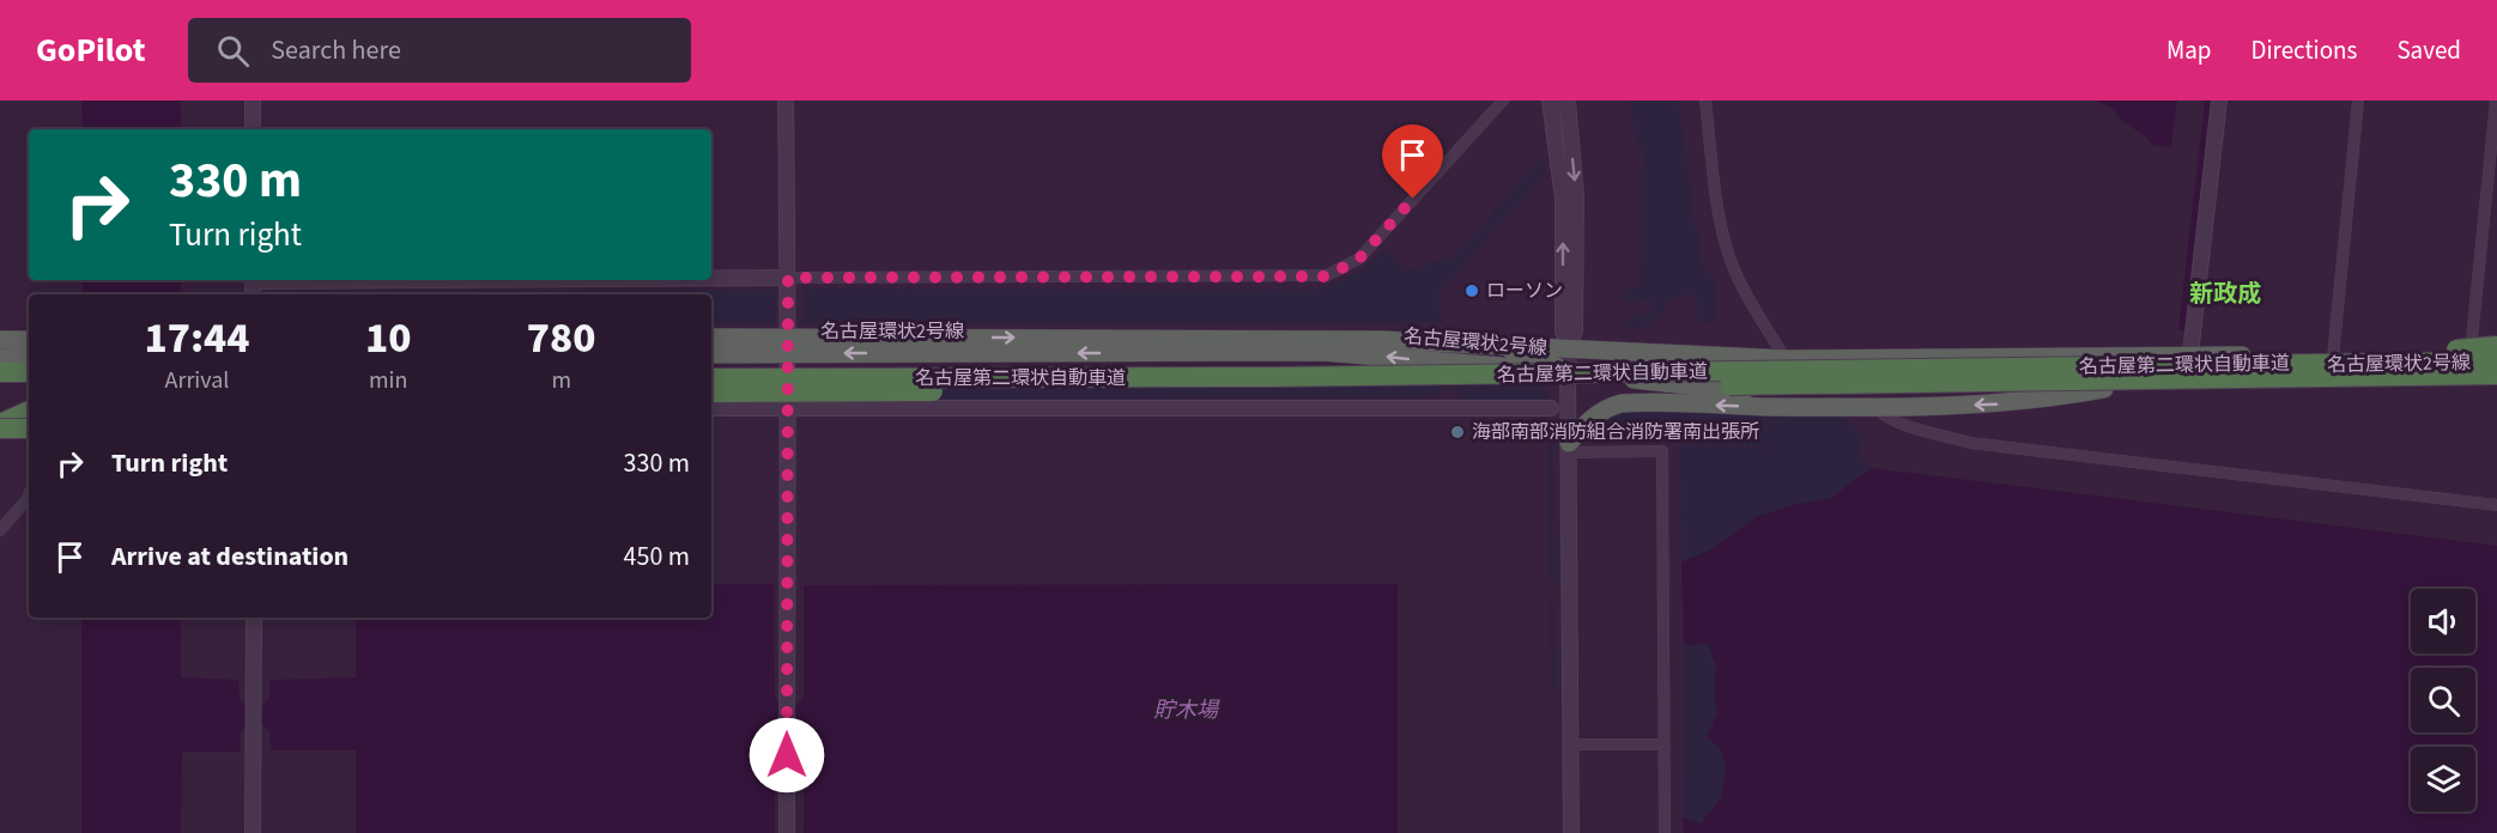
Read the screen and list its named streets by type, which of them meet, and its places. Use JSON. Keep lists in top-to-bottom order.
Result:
{
  "streets": {
    "highway": ["名古屋環状2号線", "名古屋第二環状自動車道"]
  },
  "districts": ["新政成"],
  "water": ["貯木場"],
  "places": ["ローソン", "海部南部消防組合消防署南出張所"],
  "page": {
    "header": "GoPilot",
    "search": "Search here",
    "nav": ["Map", "Directions", "Saved"],
    "turn": ["330 m", "Turn right"],
    "eta": [
      "17:44",
      "Arrival",
      "10",
      "min",
      "780",
      "m"
    ],
    "list": [
      {
        "name": "Turn right",
        "value": "330 m"
      },
      {
        "name": "Arrive at destination",
        "value": "450 m"
      }
    ]
  }
}
